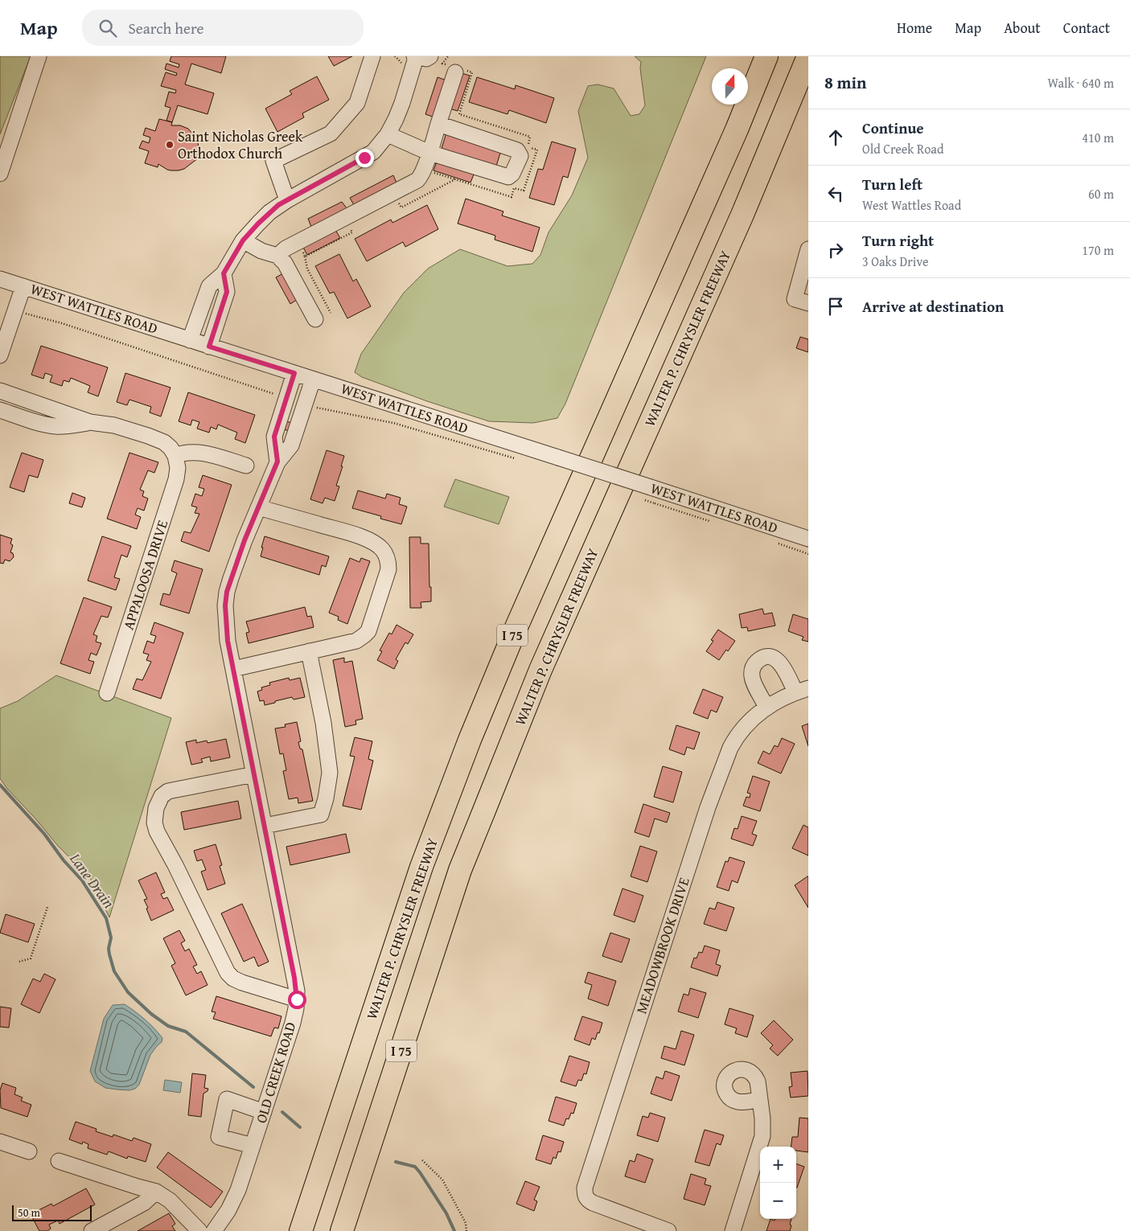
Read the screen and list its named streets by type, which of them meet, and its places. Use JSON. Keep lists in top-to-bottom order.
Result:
{
  "streets": {
    "highway": ["WALTER P. CHRYSLER FREEWAY", "I 75"],
    "street": [
      "WEST WATTLES ROAD",
      "APPALOOSA DRIVE",
      "MEADOWBROOK DRIVE",
      "OLD CREEK ROAD"
    ]
  },
  "crossings": [
    ["WEST WATTLES ROAD", "OLD CREEK ROAD"]
  ],
  "water": ["Lane Drain"],
  "places": ["Saint Nicholas Greek Orthodox Church"],
  "scale_bar": "50 m",
  "north": "top",
  "page": {
    "header": "Map",
    "search": "Search here",
    "nav": [
      "Home",
      "Map",
      "About",
      "Contact"
    ],
    "heading": ["8 min", "Walk · 640 m"],
    "list": [
      ["Continue", "Old Creek Road", "410 m"],
      ["Turn left", "West Wattles Road", "60 m"],
      ["Turn right", "3 Oaks Drive", "170 m"],
      "Arrive at destination"
    ],
    "map_buttons": ["+", "−"],
    "scale": "50 m"
  }
}
